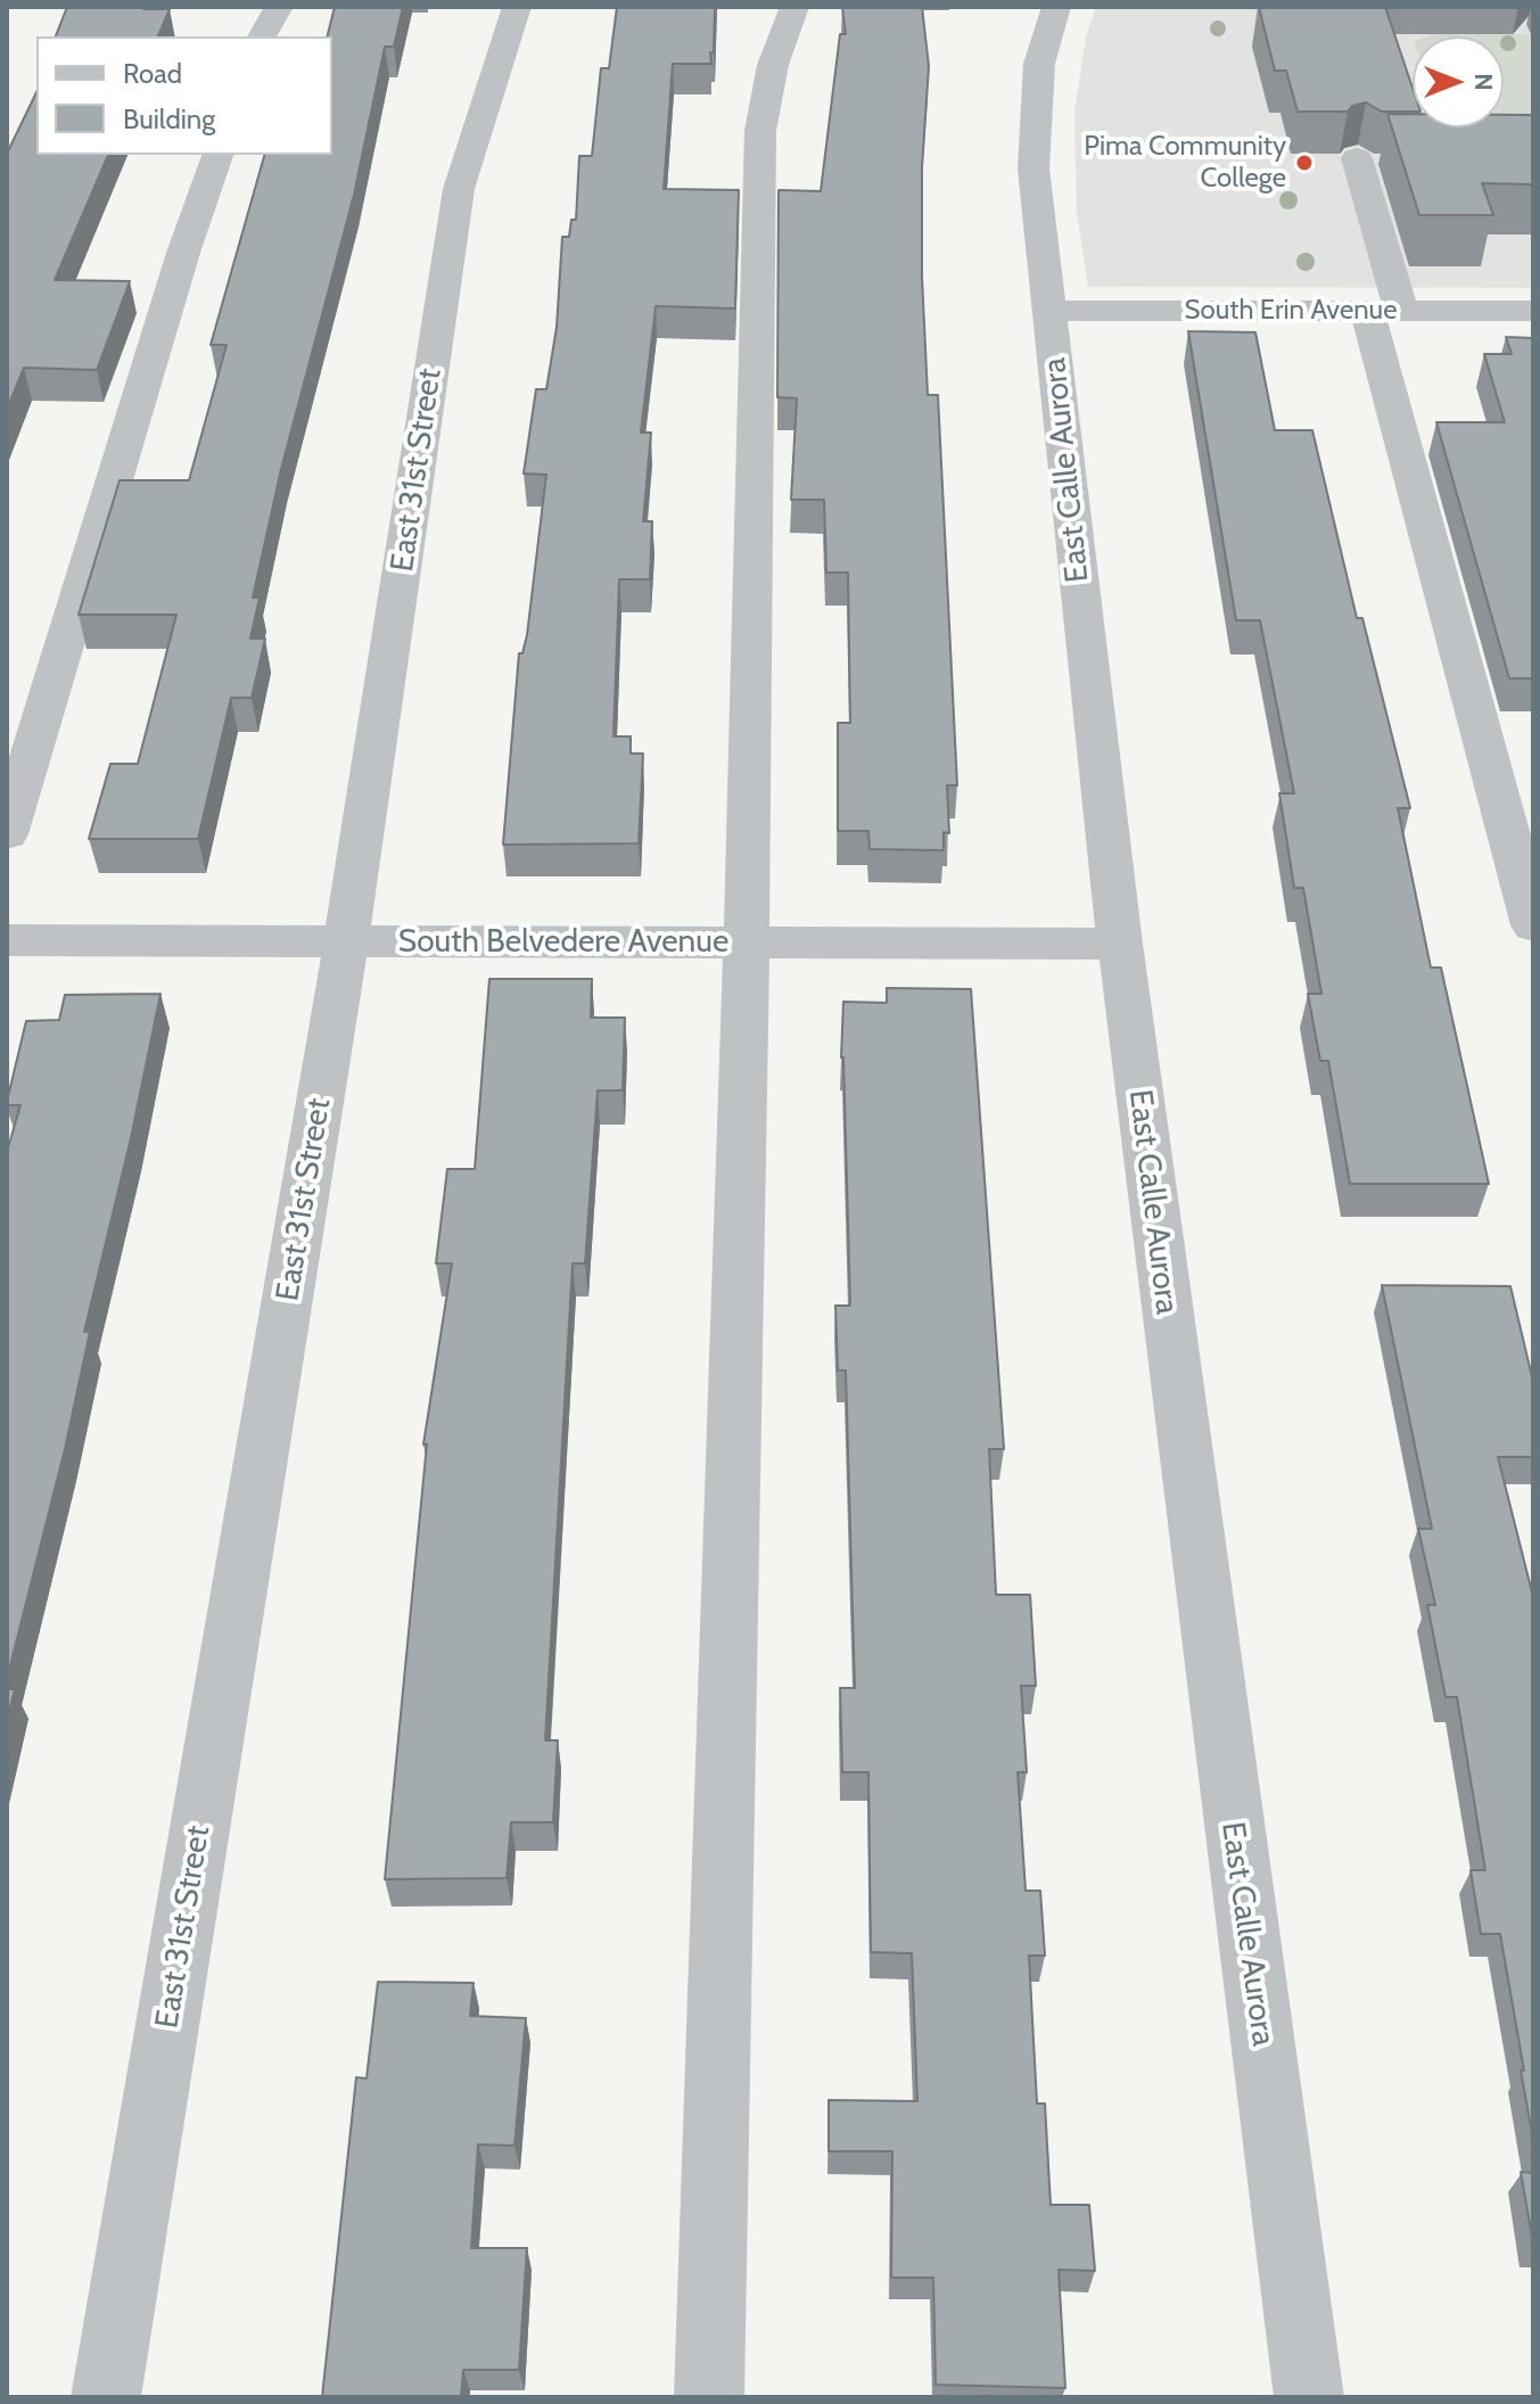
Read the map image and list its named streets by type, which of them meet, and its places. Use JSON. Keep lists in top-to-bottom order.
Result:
{
  "streets": {
    "street": [
      "South Erin Avenue",
      "East 31st Street",
      "East Calle Aurora",
      "South Belvedere Avenue"
    ]
  },
  "crossings": [
    ["South Erin Avenue", "East Calle Aurora"],
    ["East 31st Street", "South Belvedere Avenue"],
    ["East Calle Aurora", "South Belvedere Avenue"]
  ],
  "places": ["Pima Community College"],
  "legend": ["Road", "Building"],
  "north": "right"
}
